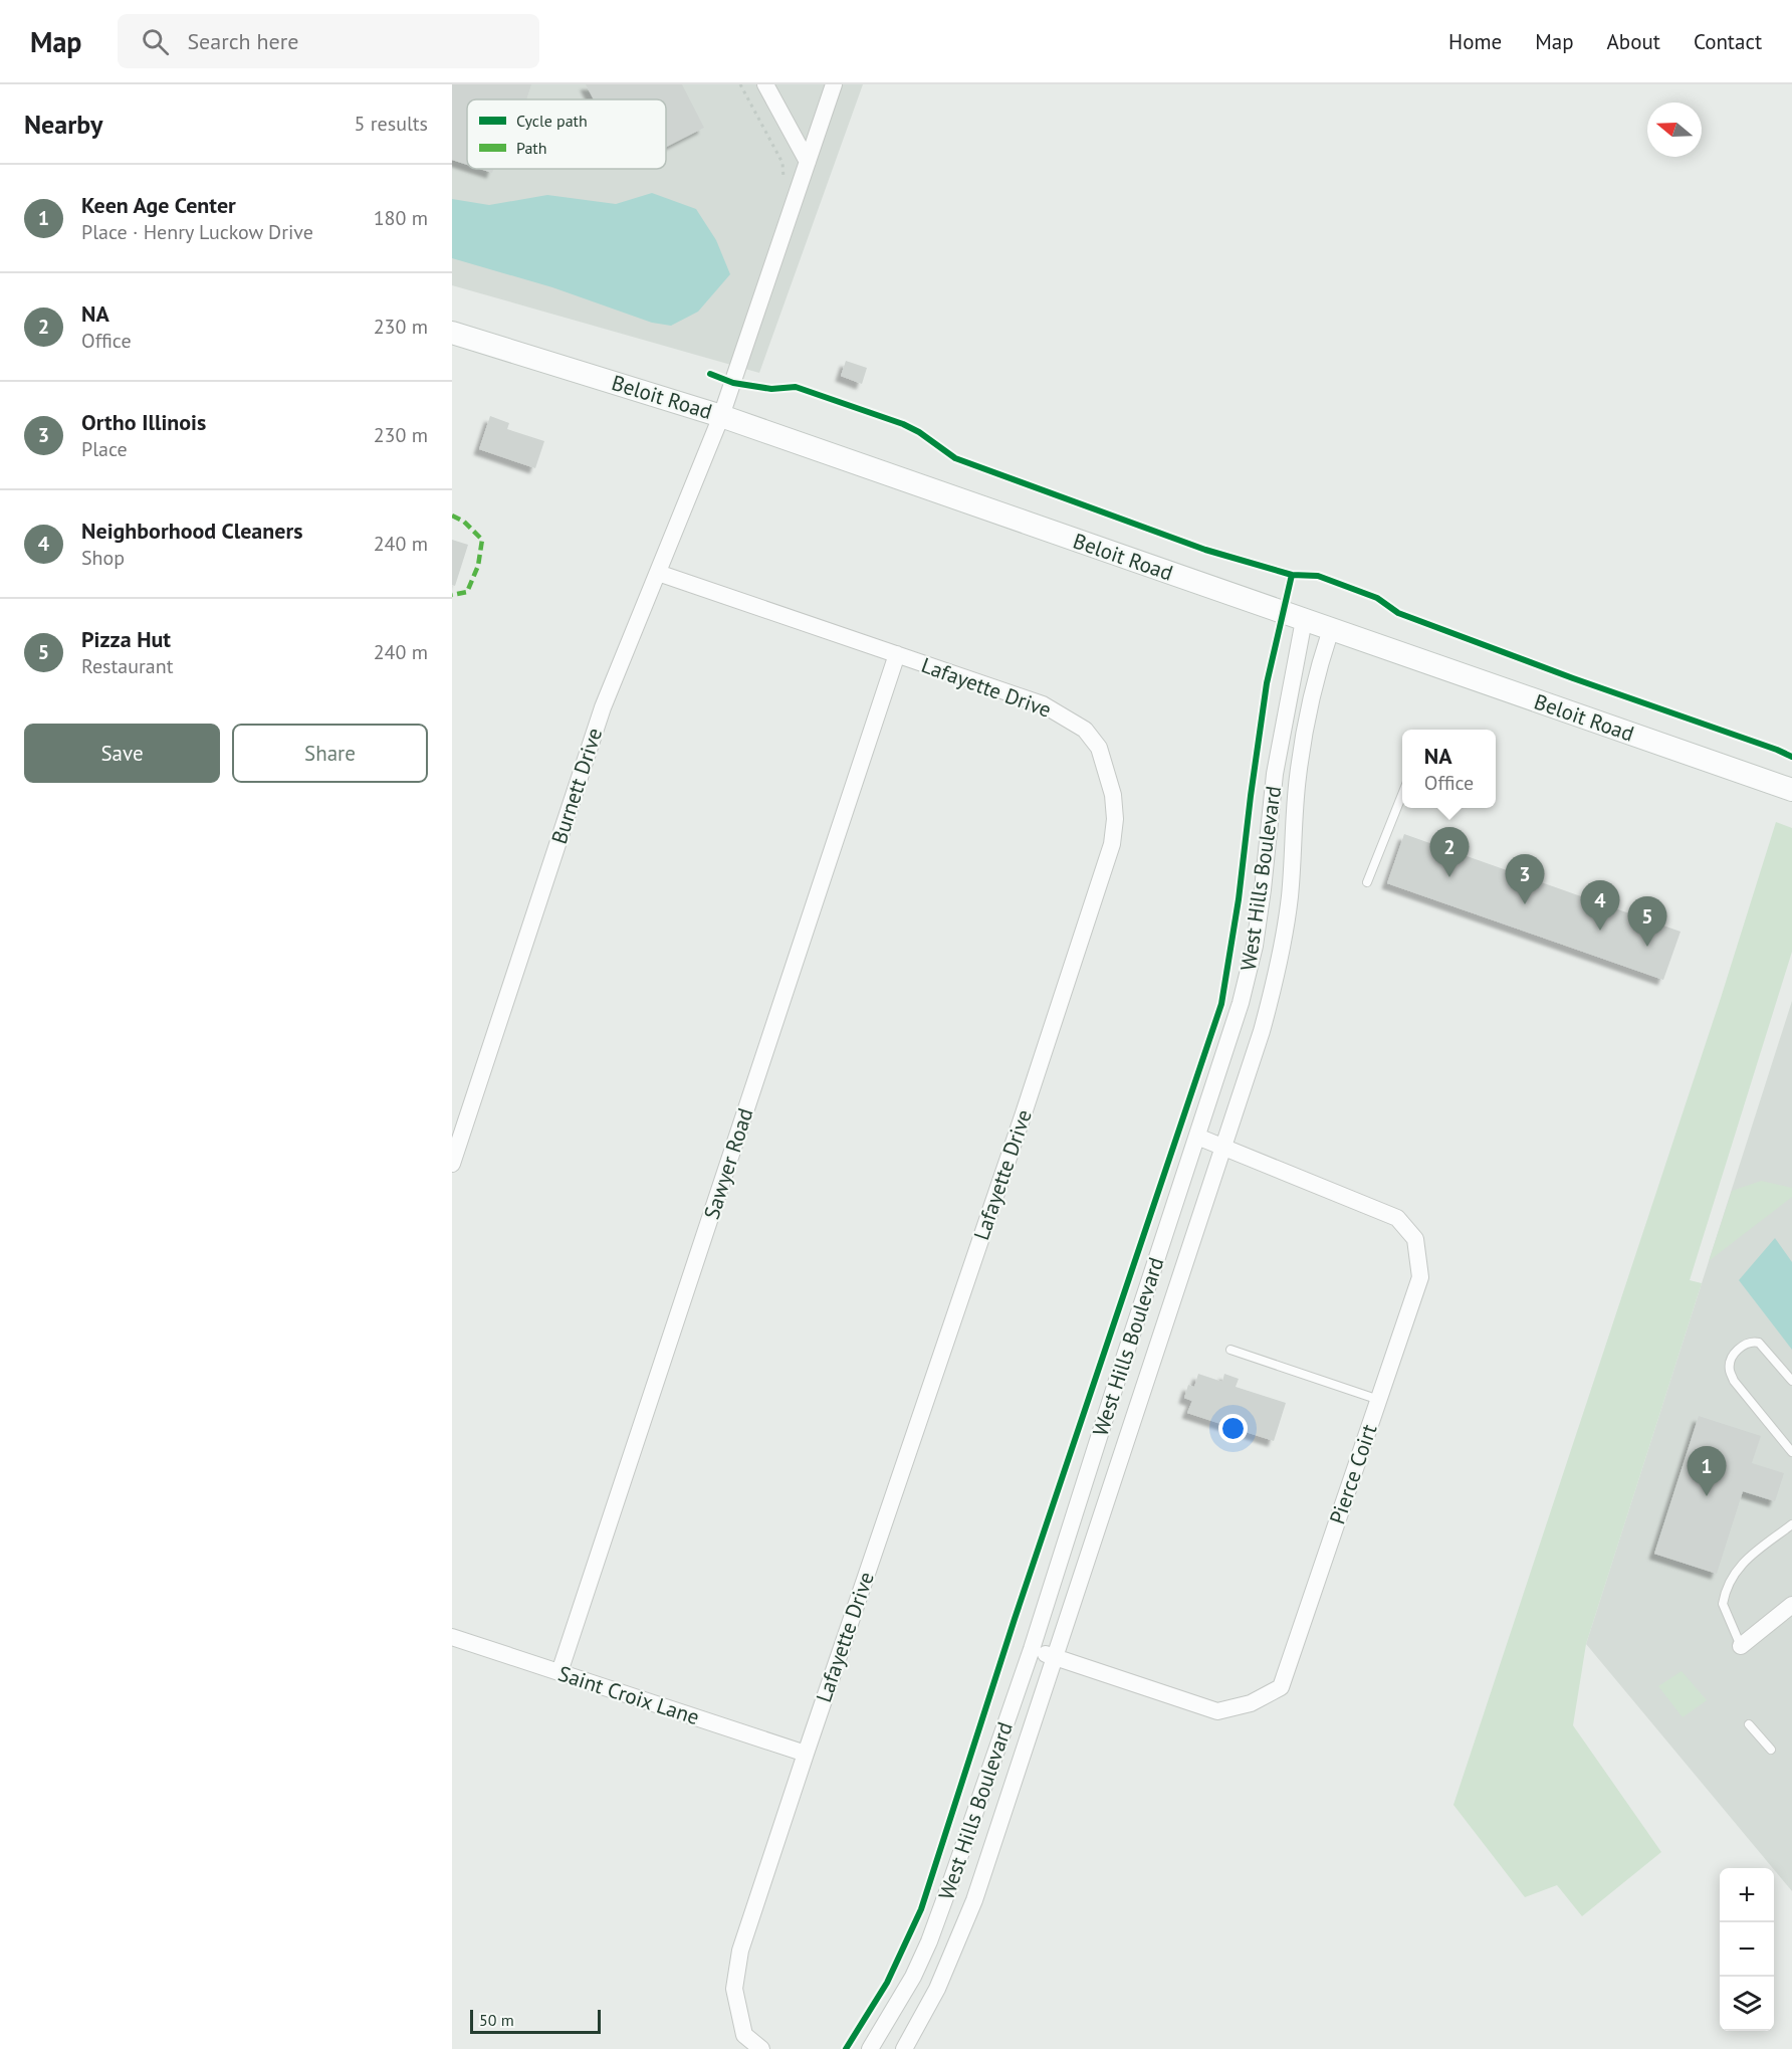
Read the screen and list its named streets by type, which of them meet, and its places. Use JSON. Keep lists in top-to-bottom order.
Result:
{
  "streets": {
    "main road": ["Beloit Road"],
    "street": [
      "Lafayette Drive",
      "Burnett Drive",
      "West Hills Boulevard",
      "Sawyer Road",
      "Pierce Coirt",
      "Saint Croix Lane"
    ]
  },
  "crossings": [
    ["Beloit Road", "Burnett Drive"],
    ["Beloit Road", "West Hills Boulevard"],
    ["Lafayette Drive", "Burnett Drive"],
    ["Lafayette Drive", "Sawyer Road"],
    ["Lafayette Drive", "Saint Croix Lane"],
    ["West Hills Boulevard", "Pierce Coirt"],
    ["Sawyer Road", "Saint Croix Lane"]
  ],
  "legend": ["Cycle path", "Path"],
  "scale_bar": "50 m",
  "north": "left",
  "page": {
    "header": "Map",
    "search": "Search here",
    "nav": [
      "Home",
      "Map",
      "About",
      "Contact"
    ],
    "heading": ["Nearby", "5 results"],
    "list": [
      {
        "mark": "1",
        "name": "Keen Age Center",
        "note": "Place · Henry Luckow Drive",
        "value": "180 m"
      },
      {
        "mark": "2",
        "name": "NA",
        "note": "Office",
        "value": "230 m"
      },
      {
        "mark": "3",
        "name": "Ortho Illinois",
        "note": "Place",
        "value": "230 m"
      },
      {
        "mark": "4",
        "name": "Neighborhood Cleaners",
        "note": "Shop",
        "value": "240 m"
      },
      {
        "mark": "5",
        "name": "Pizza Hut",
        "note": "Restaurant",
        "value": "240 m"
      }
    ],
    "buttons": ["Save", "Share"],
    "popup": ["NA", "Office"],
    "pins": [
      "2",
      "3",
      "4",
      "5",
      "1"
    ],
    "map_buttons": ["+", "−"],
    "scale": "50 m"
  }
}
